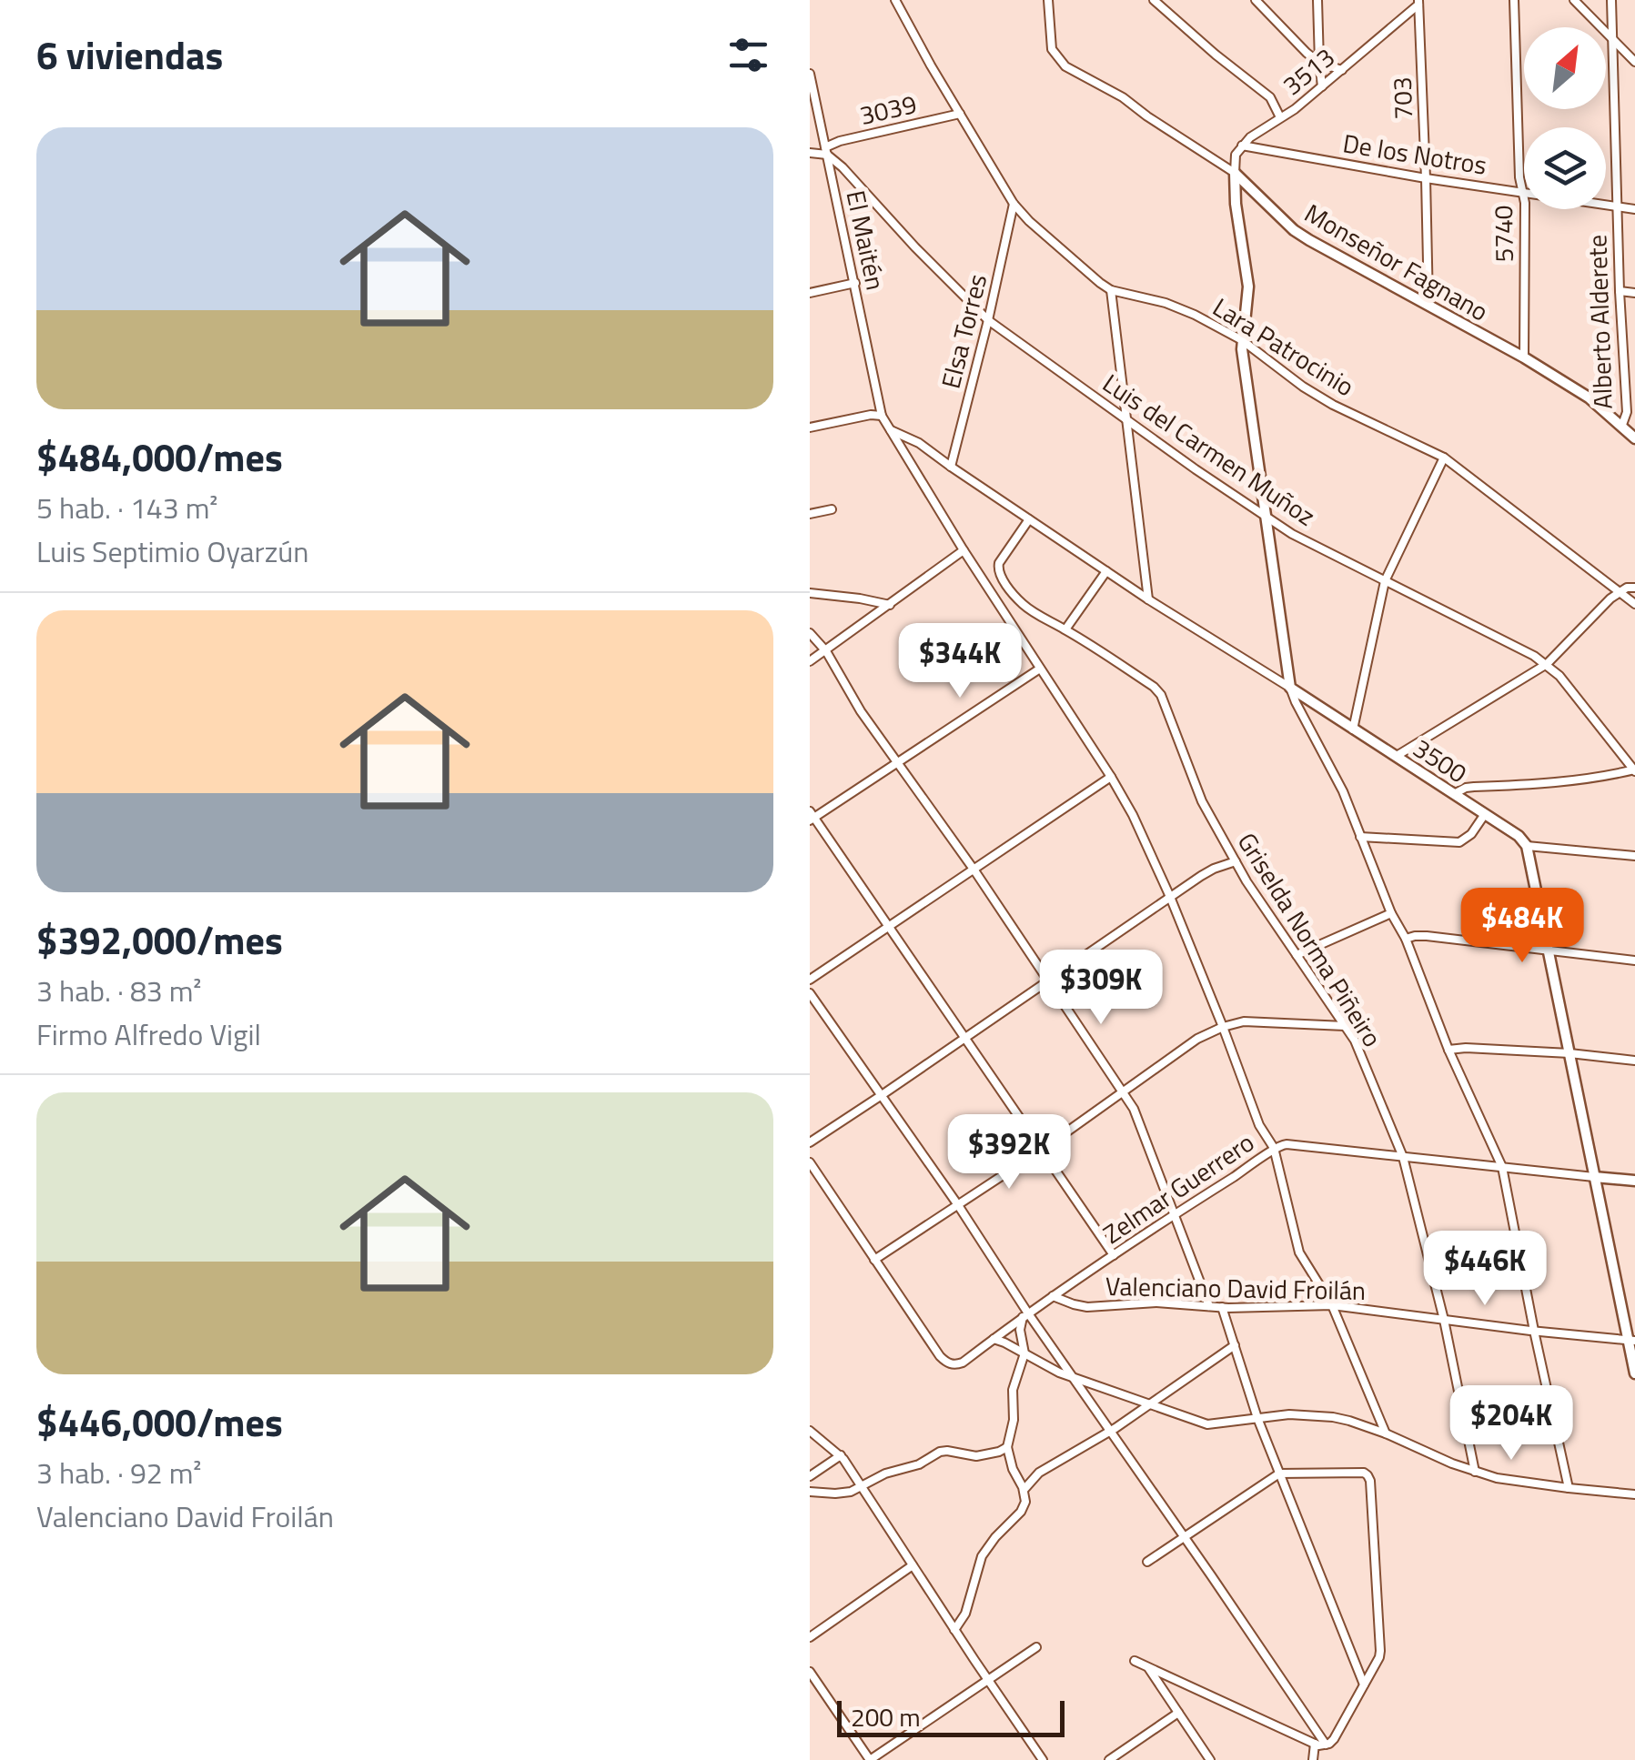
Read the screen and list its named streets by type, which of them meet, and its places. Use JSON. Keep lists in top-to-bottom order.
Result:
{
  "streets": {
    "street": [
      "3513",
      "703",
      "3039",
      "De los Notros",
      "5740",
      "El Maitén",
      "Monseñor Fagnano",
      "Alberto Alderete",
      "Elsa Torres",
      "Lara Patrocinio",
      "Luis del Carmen Muñoz",
      "3500",
      "Griselda Norma Piñeiro",
      "Zelmar Guerrero",
      "Valenciano David Froilán"
    ]
  },
  "crossings": [
    ["3513", "703"],
    ["3513", "De los Notros"],
    ["703", "De los Notros"],
    ["703", "Monseñor Fagnano"],
    ["3039", "El Maitén"],
    ["3039", "Lara Patrocinio"],
    ["3039", "Luis del Carmen Muñoz"],
    ["De los Notros", "5740"],
    ["De los Notros", "Alberto Alderete"],
    ["5740", "Monseñor Fagnano"],
    ["El Maitén", "Luis del Carmen Muñoz"],
    ["El Maitén", "3500"],
    ["Monseñor Fagnano", "Alberto Alderete"],
    ["Elsa Torres", "Lara Patrocinio"],
    ["Elsa Torres", "Luis del Carmen Muñoz"],
    ["Elsa Torres", "3500"],
    ["3500", "Griselda Norma Piñeiro"],
    ["Griselda Norma Piñeiro", "Zelmar Guerrero"],
    ["Griselda Norma Piñeiro", "Valenciano David Froilán"],
    ["Zelmar Guerrero", "Valenciano David Froilán"]
  ],
  "scale_bar": "200 m",
  "north": "top right",
  "page": {
    "heading": "6 viviendas",
    "list": [
      {
        "name": "$484,000/mes",
        "note": "5 hab. · 143 m² · Luis Septimio Oyarzún"
      },
      {
        "name": "$392,000/mes",
        "note": "3 hab. · 83 m² · Firmo Alfredo Vigil"
      },
      {
        "name": "$446,000/mes",
        "note": "3 hab. · 92 m² · Valenciano David Froilán"
      }
    ],
    "price": [
      "$344K",
      "$484K",
      "$309K",
      "$392K",
      "$446K",
      "$204K"
    ],
    "scale": "200 m"
  }
}
